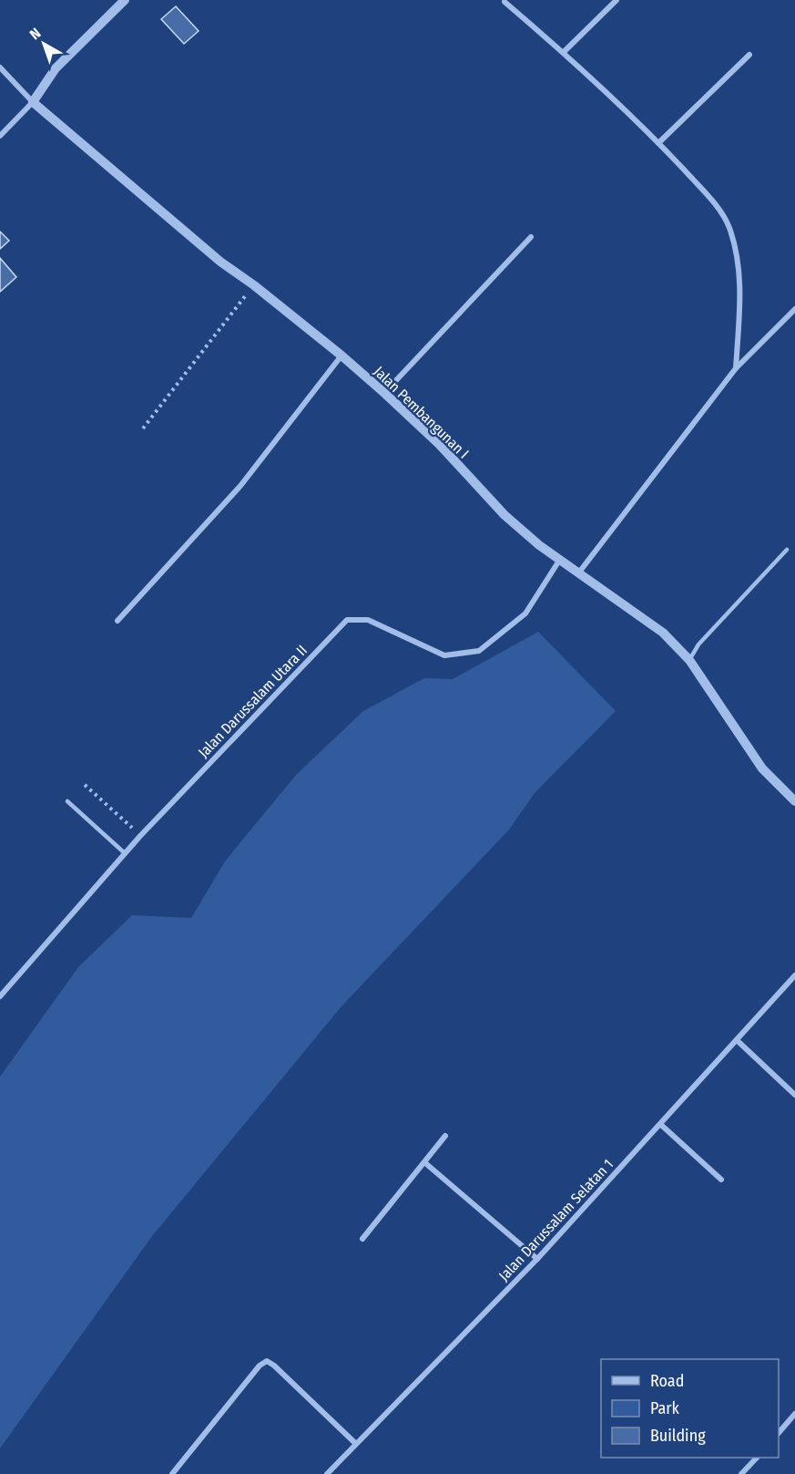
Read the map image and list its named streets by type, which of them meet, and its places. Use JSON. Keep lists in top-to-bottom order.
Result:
{
  "streets": {
    "street": ["Jalan Pembangunan I", "Jalan Darussalam Utara II", "Jalan Darussalam Selatan 1"]
  },
  "crossings": [
    ["Jalan Pembangunan I", "Jalan Darussalam Utara II"]
  ],
  "legend": ["Road", "Park", "Building"],
  "north": "top left"
}
